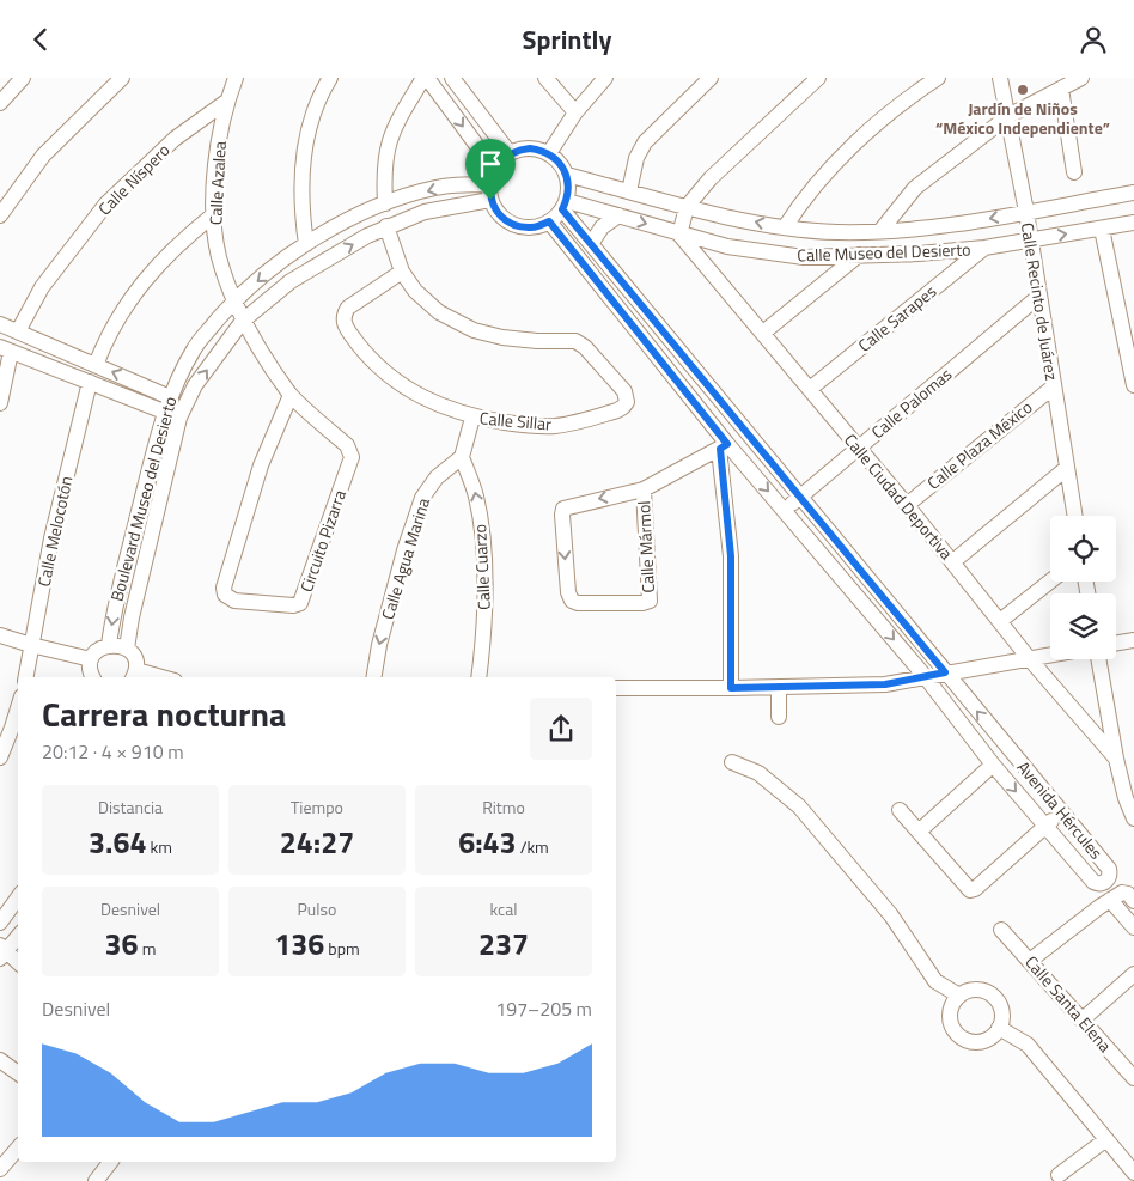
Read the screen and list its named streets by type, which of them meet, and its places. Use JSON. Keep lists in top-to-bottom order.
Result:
{
  "streets": {
    "street": [
      "Calle Níspero",
      "Calle Azalea",
      "Calle Museo del Desierto",
      "Calle Recinto de Juárez",
      "Calle Sarapes",
      "Calle Palomas",
      "Calle Sillar",
      "Calle Plaza México",
      "Calle Ciudad Deportiva",
      "Boulevard Museo del Desierto",
      "Calle Melocotón",
      "Circuito Pizarra",
      "Calle Mármol",
      "Calle Agua Marina",
      "Calle Cuarzo",
      "Avenida Hércules",
      "Calle Santa Elena"
    ]
  },
  "crossings": [
    ["Calle Níspero", "Calle Azalea"],
    ["Calle Azalea", "Boulevard Museo del Desierto"],
    ["Calle Azalea", "Circuito Pizarra"],
    ["Calle Museo del Desierto", "Calle Recinto de Juárez"],
    ["Calle Museo del Desierto", "Calle Sarapes"],
    ["Calle Museo del Desierto", "Calle Ciudad Deportiva"],
    ["Calle Museo del Desierto", "Boulevard Museo del Desierto"],
    ["Calle Museo del Desierto", "Avenida Hércules"],
    ["Calle Recinto de Juárez", "Calle Palomas"],
    ["Calle Recinto de Juárez", "Calle Plaza México"],
    ["Calle Sarapes", "Calle Ciudad Deportiva"],
    ["Calle Palomas", "Calle Ciudad Deportiva"],
    ["Calle Palomas", "Avenida Hércules"],
    ["Calle Sillar", "Boulevard Museo del Desierto"],
    ["Calle Plaza México", "Calle Ciudad Deportiva"],
    ["Boulevard Museo del Desierto", "Circuito Pizarra"],
    ["Boulevard Museo del Desierto", "Avenida Hércules"],
    ["Calle Mármol", "Avenida Hércules"],
    ["Calle Agua Marina", "Calle Cuarzo"]
  ],
  "one_way": ["Calle Agua Marina", "Calle Cuarzo"],
  "places": ["Jardín de Niños “México Independiente”"],
  "page": {
    "header": "Sprintly",
    "heading": ["Carrera nocturna", "20:12 · 4 × 910 m"],
    "stats": [
      ["Distancia", "3.64 km"],
      ["Tiempo", "24:27"],
      ["Ritmo", "6:43 /km"],
      ["Desnivel", "36 m"],
      ["Pulso", "136 bpm"],
      ["kcal", "237"]
    ],
    "chart": ["Desnivel", "197–205 m"]
  }
}
